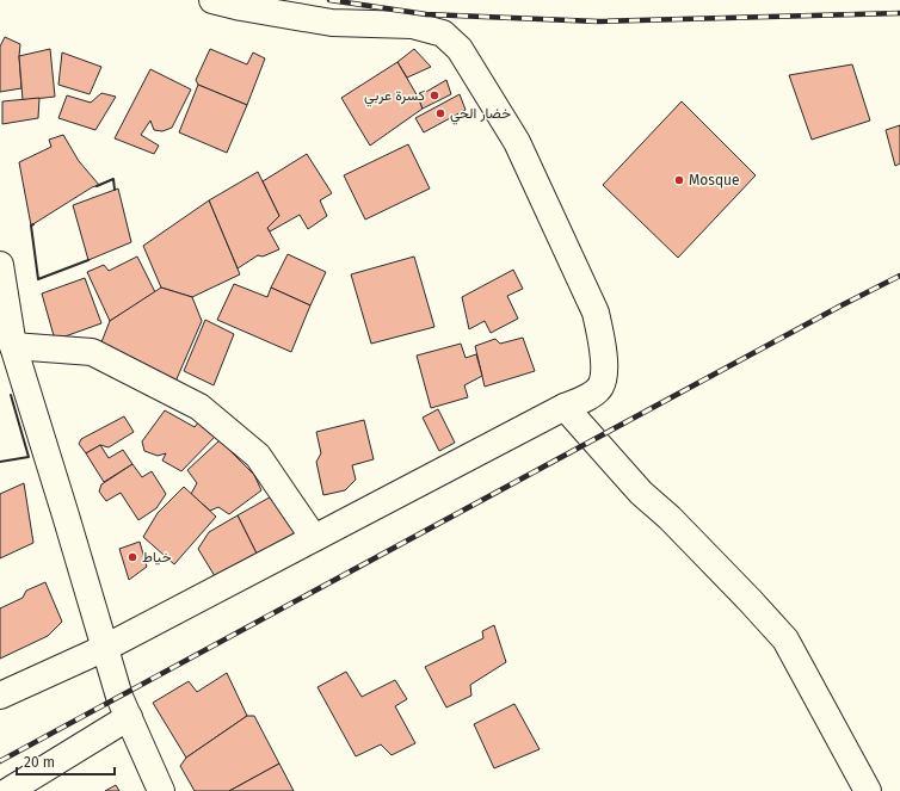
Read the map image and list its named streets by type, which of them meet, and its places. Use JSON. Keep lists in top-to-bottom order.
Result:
{
  "places": [
    "كسرة عربي",
    "خضار الحي",
    "Mosque",
    "خياط"
  ],
  "scale_bar": "20 m"
}
